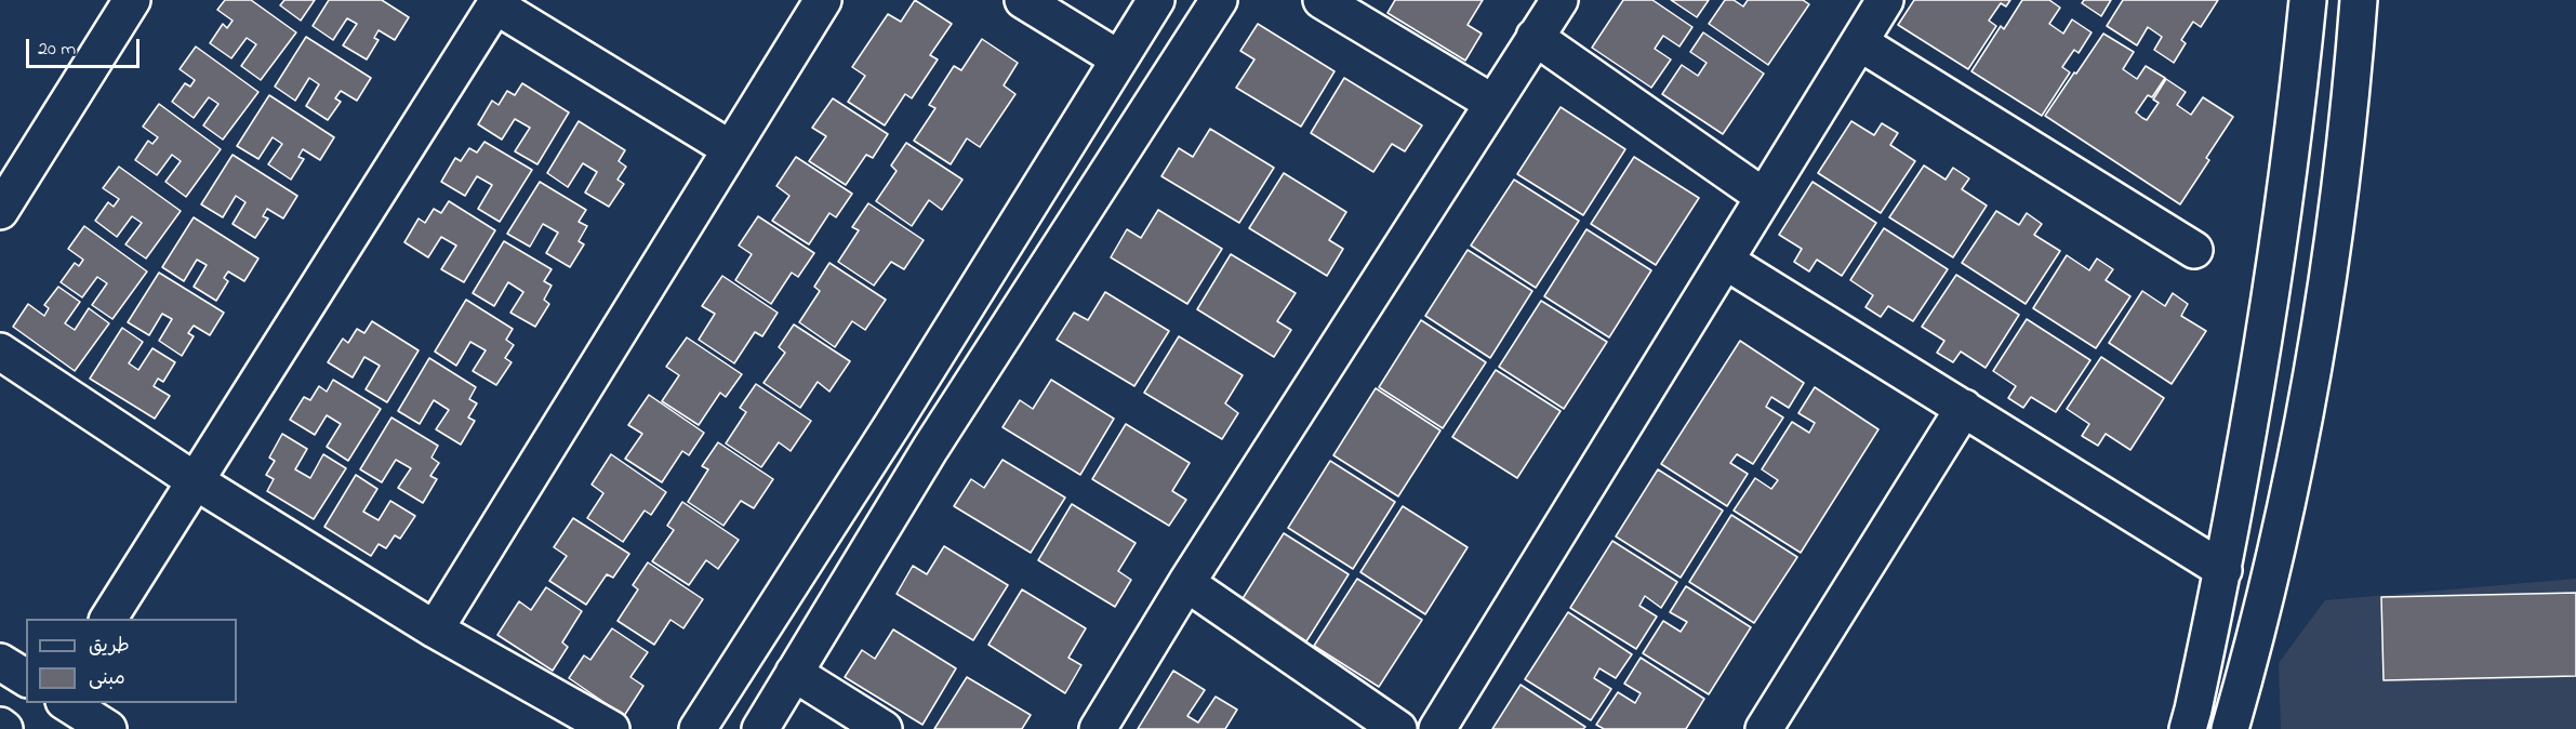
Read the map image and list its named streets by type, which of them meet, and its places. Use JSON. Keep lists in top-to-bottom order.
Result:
{
  "legend": ["طريق", "مبنى"],
  "scale_bar": "20 m"
}
